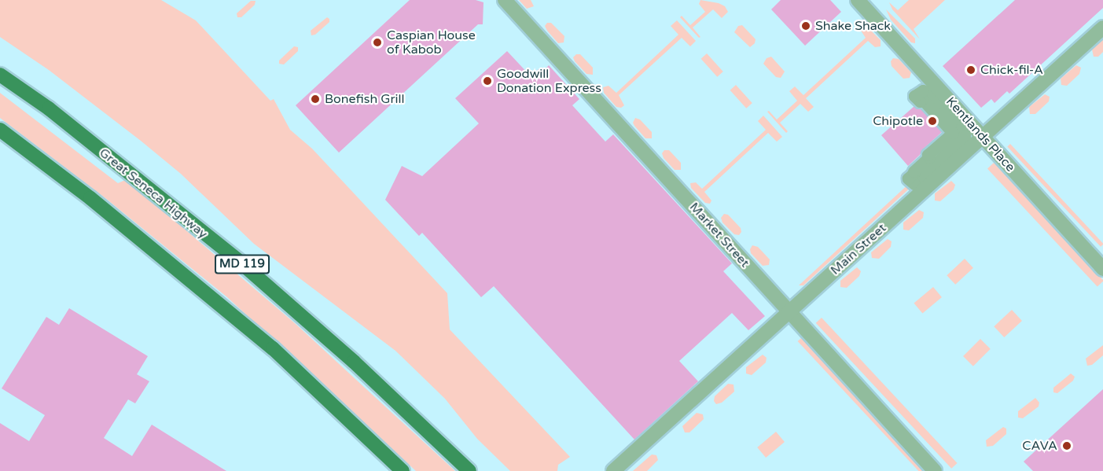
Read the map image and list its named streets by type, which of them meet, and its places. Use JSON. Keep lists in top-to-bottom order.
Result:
{
  "streets": {
    "main road": ["Great Seneca Highway", "MD 119"],
    "street": ["Kentlands Place", "Market Street", "Main Street"]
  },
  "crossings": [
    ["Kentlands Place", "Main Street"],
    ["Market Street", "Main Street"]
  ],
  "places": [
    "Shake Shack",
    "Caspian House of Kabob",
    "Chick-fil-A",
    "Goodwill Donation Express",
    "Bonefish Grill",
    "Chipotle",
    "CAVA"
  ]
}
